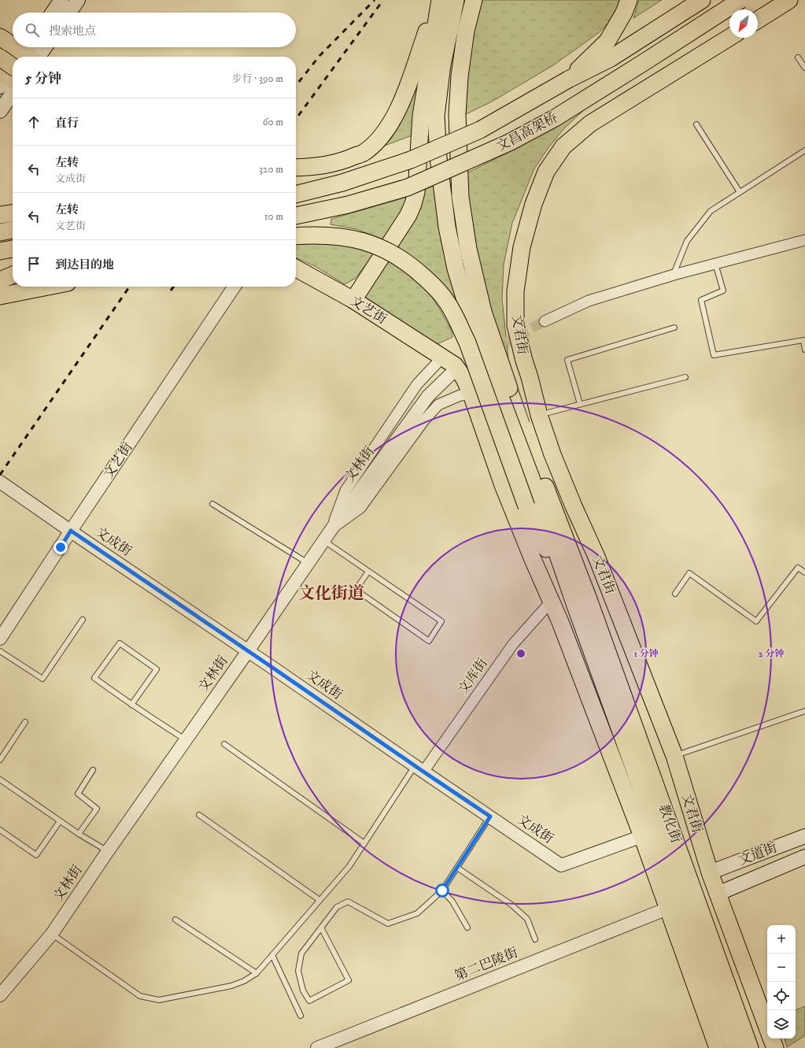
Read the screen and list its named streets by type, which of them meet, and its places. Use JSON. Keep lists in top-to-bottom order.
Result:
{
  "streets": {
    "highway": [
      "文昌高架桥",
      "文艺街",
      "文君街",
      "教化街"
    ],
    "main road": ["文道街"],
    "street": [
      "文林街",
      "文成街",
      "文库街",
      "第二巴陵街"
    ]
  },
  "crossings": [
    ["文艺街", "文成街"],
    ["文君街", "文道街"],
    ["文林街", "文成街"],
    ["文成街", "文库街"]
  ],
  "districts": ["文化街道"],
  "north": "bottom left",
  "page": {
    "search": "搜索地点",
    "heading": ["5 分钟", "步行 · 390 m"],
    "list": [
      ["直行", "60 m"],
      ["左转", "文成街", "320 m"],
      ["左转", "文艺街", "10 m"],
      "到达目的地"
    ],
    "map_buttons": ["+", "−"]
  },
  "rings": ["1 分钟", "2 分钟"]
}
